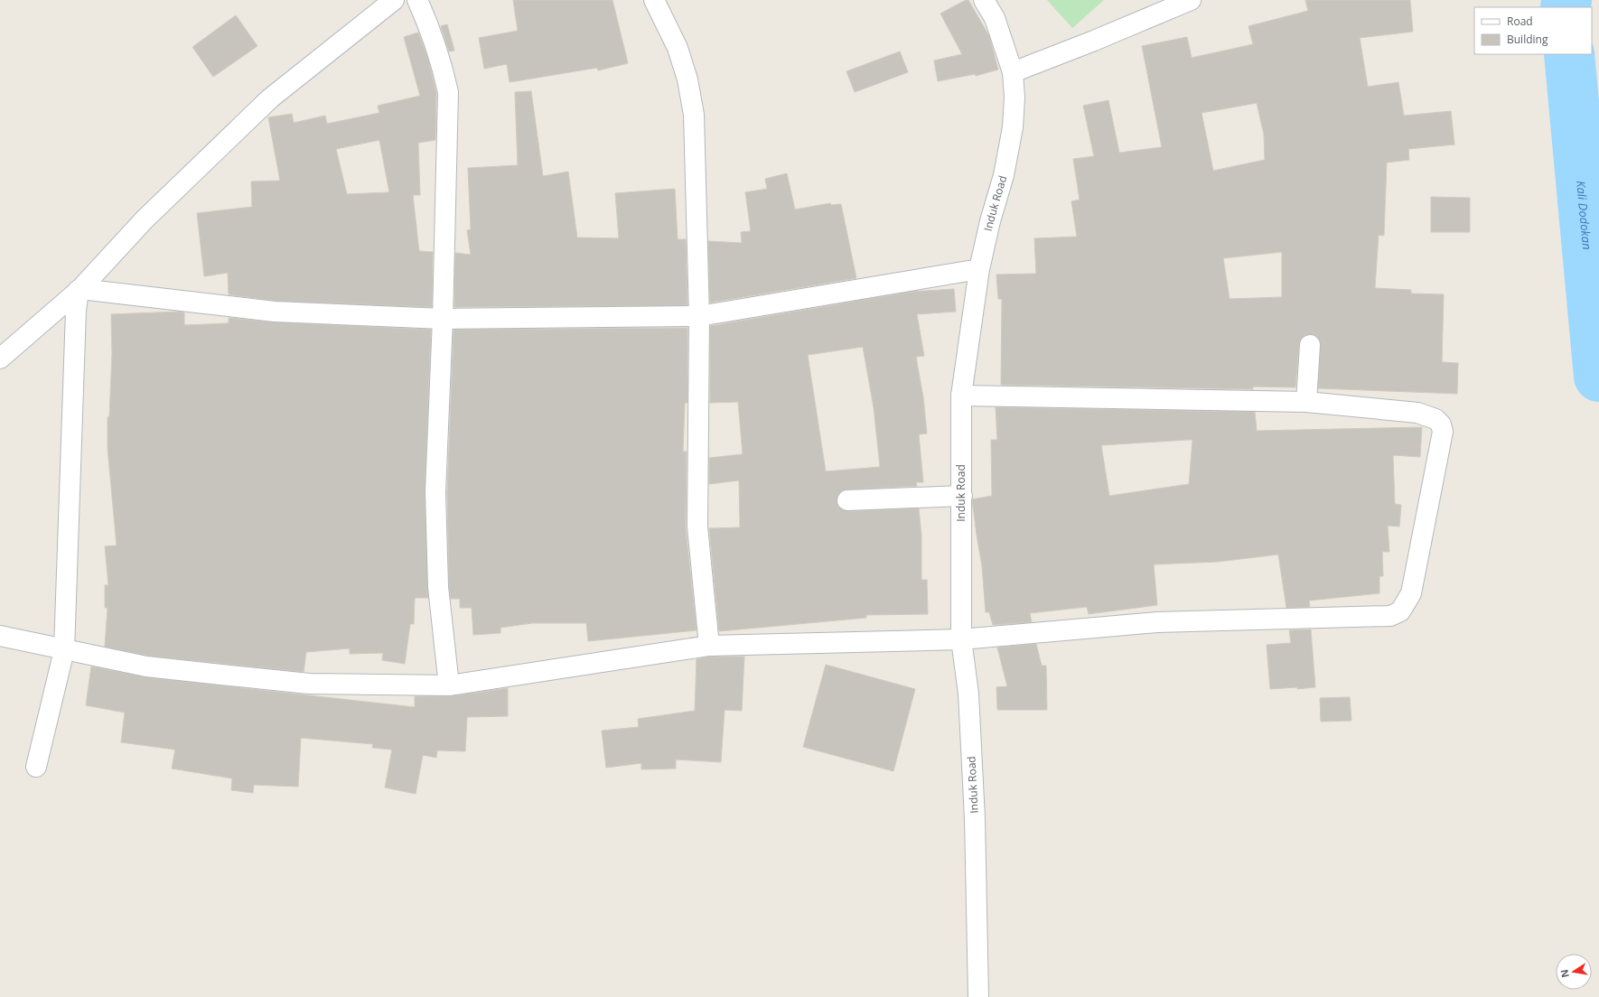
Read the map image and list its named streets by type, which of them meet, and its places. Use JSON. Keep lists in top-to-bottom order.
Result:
{
  "streets": {
    "street": ["Induk Road"]
  },
  "water": ["Kali Dodokan"],
  "legend": ["Road", "Building"],
  "north": "left"
}
